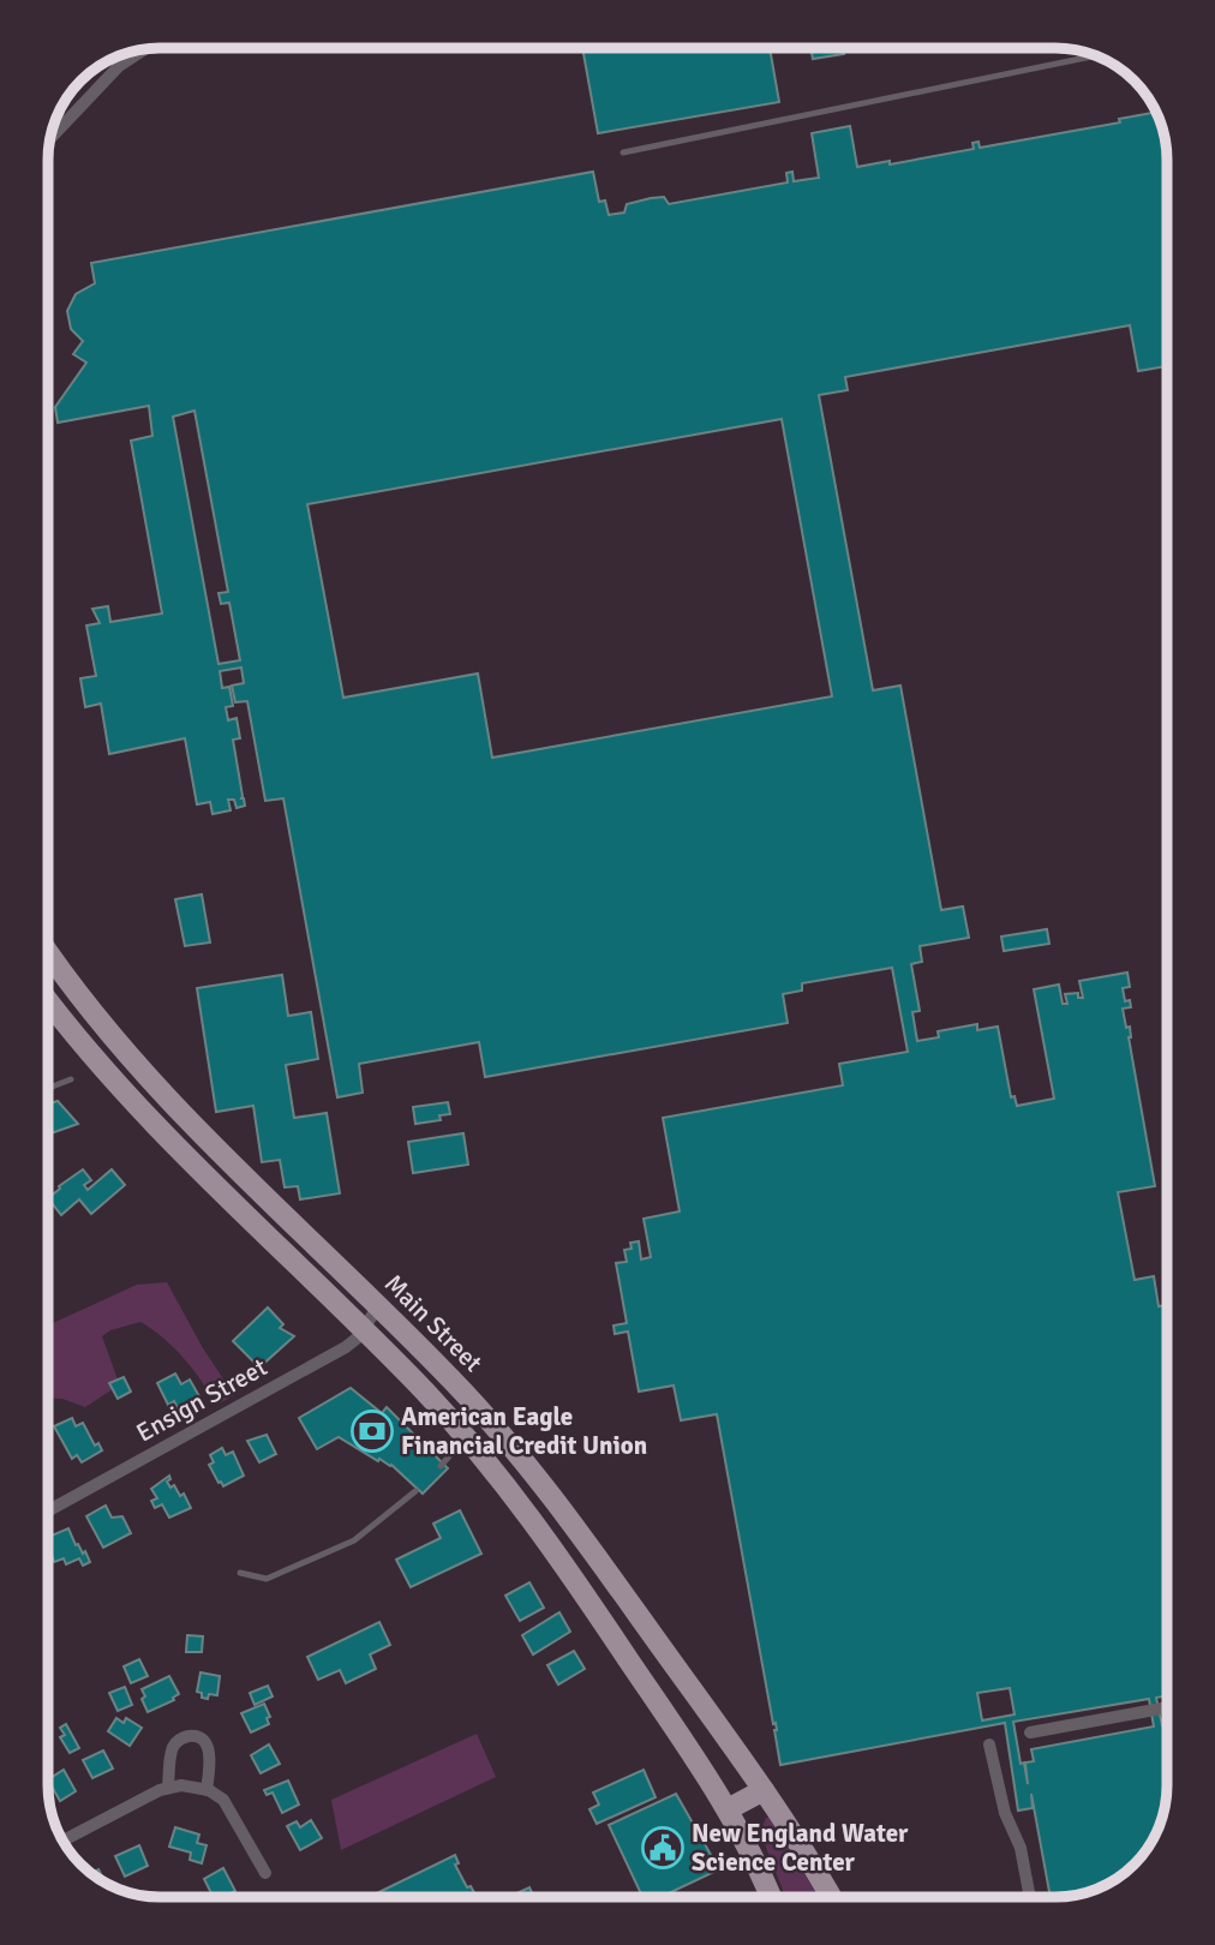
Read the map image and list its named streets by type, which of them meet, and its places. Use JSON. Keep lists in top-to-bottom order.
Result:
{
  "streets": {
    "main road": ["Main Street"],
    "street": ["Ensign Street"]
  },
  "crossings": [
    ["Main Street", "Ensign Street"]
  ],
  "places": {
    "bank": ["American Eagle Financial Credit Union"],
    "public building": ["New England Water Science Center"]
  }
}
